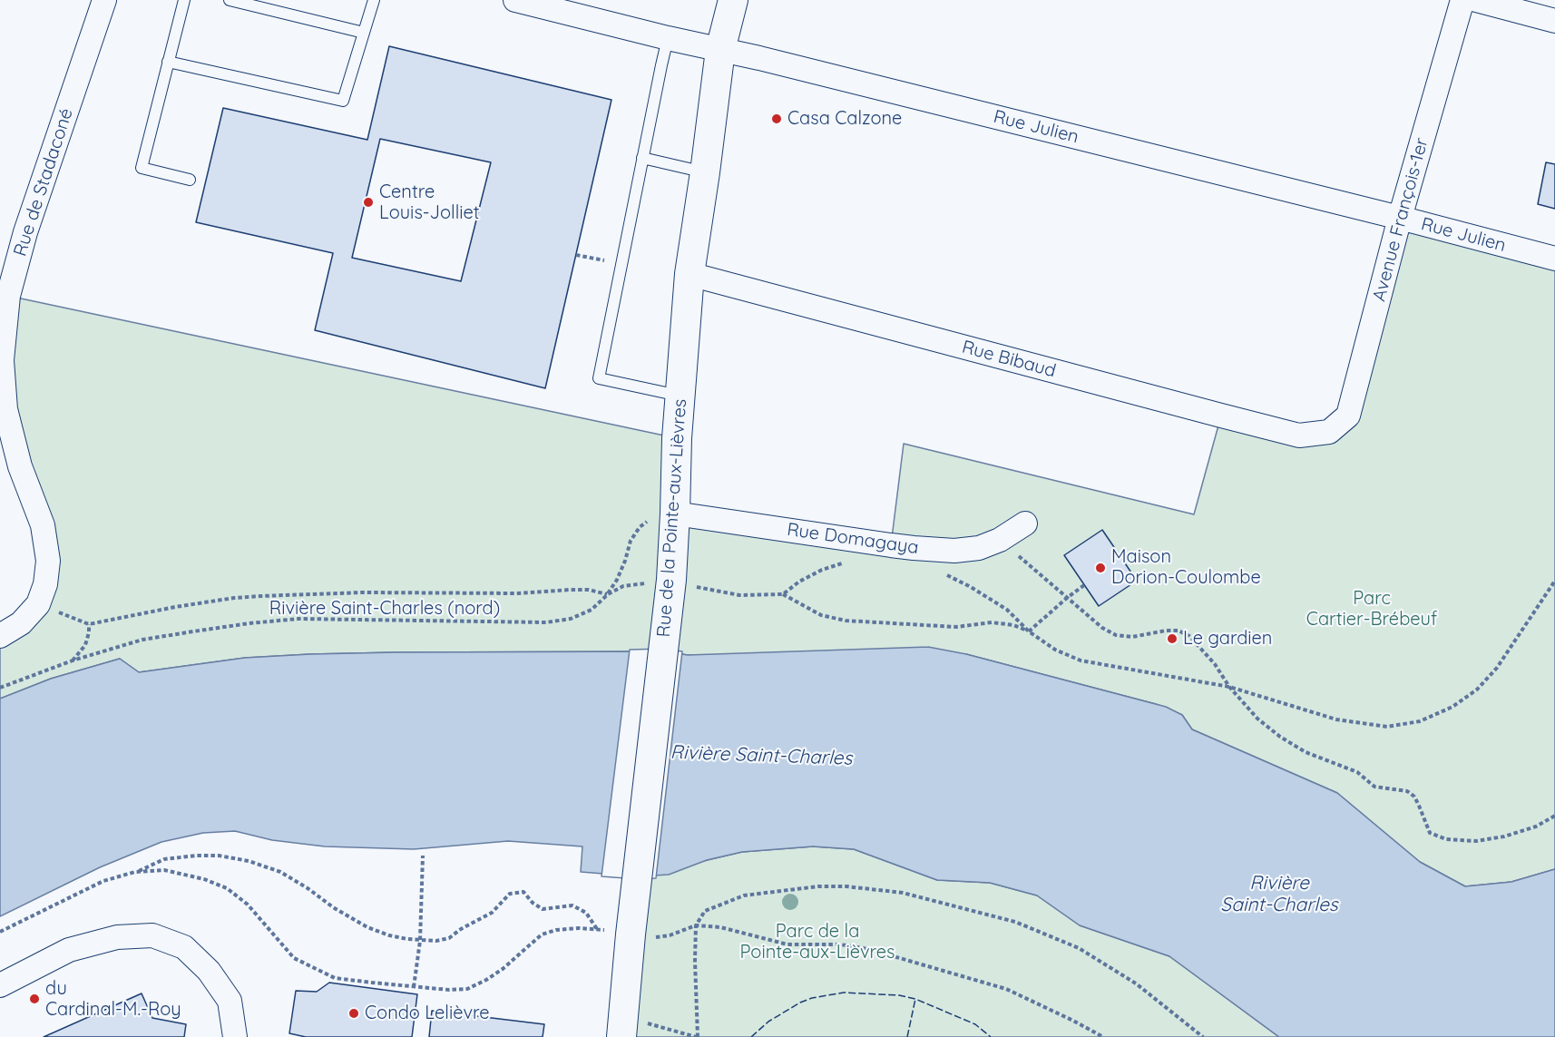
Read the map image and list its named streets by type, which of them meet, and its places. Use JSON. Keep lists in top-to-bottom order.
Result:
{
  "streets": {
    "street": [
      "Rue Julien",
      "Rue de Stadaconé",
      "Avenue François-1er",
      "Rue Bibaud",
      "Rue de la Pointe-aux-Lièvres",
      "Rue Domagaya"
    ],
    "path": ["Rivière Saint-Charles (nord)"]
  },
  "crossings": [
    ["Rue Julien", "Avenue François-1er"],
    ["Rue Julien", "Rue de la Pointe-aux-Lièvres"],
    ["Avenue François-1er", "Rue Bibaud"],
    ["Rue Bibaud", "Rue de la Pointe-aux-Lièvres"],
    ["Rue de la Pointe-aux-Lièvres", "Rue Domagaya"]
  ],
  "water": ["Rivière Saint-Charles"],
  "parks": ["Parc Cartier-Brébeuf", "Parc de la Pointe-aux-Lièvres"],
  "places": [
    "Casa Calzone",
    "Centre Louis-Jolliet",
    "Maison Dorion-Coulombe",
    "Le gardien",
    "du Cardinal-M.-Roy",
    "Condo Lelièvre"
  ]
}
